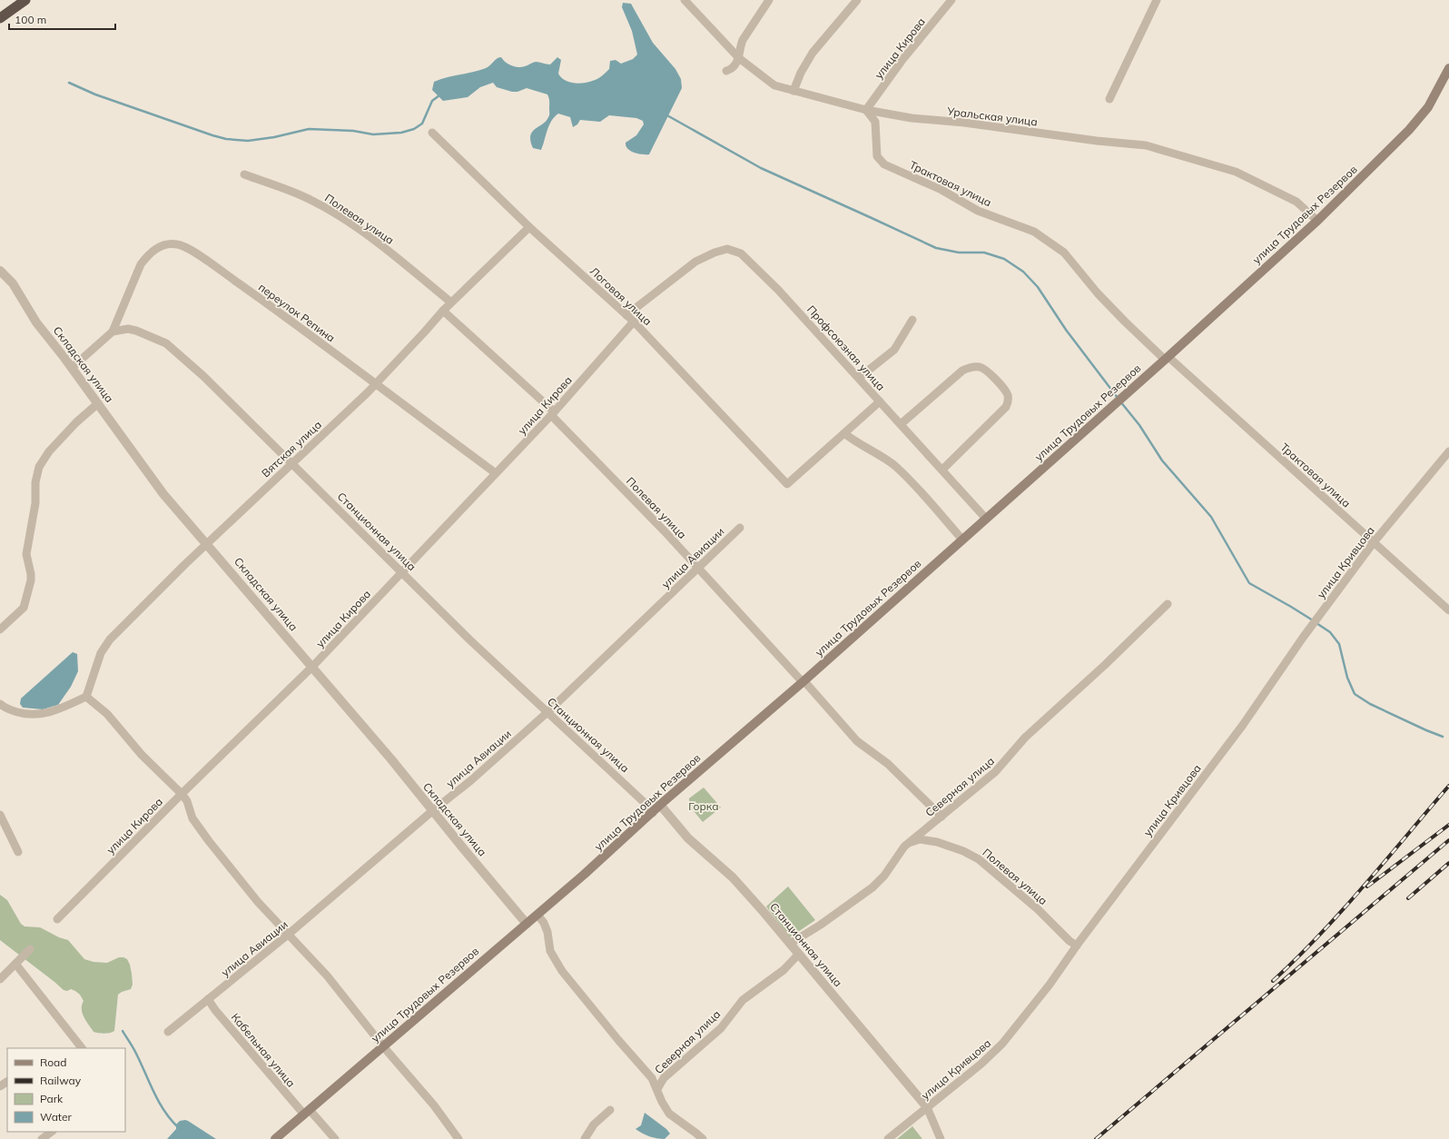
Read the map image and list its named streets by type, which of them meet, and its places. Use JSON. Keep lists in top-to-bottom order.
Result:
{
  "streets": {
    "main road": ["улица Трудовых Резервов"],
    "street": [
      "улица Кирова",
      "Уральская улица",
      "Трактовая улица",
      "Полевая улица",
      "Логовая улица",
      "переулок Репина",
      "Профсоюзная улица",
      "Складская улица",
      "Вятская улица",
      "Станционная улица",
      "улица Авиации",
      "улица Кривцова",
      "Северная улица",
      "Кабельная улица"
    ]
  },
  "crossings": [
    ["улица Кирова", "Уральская улица"],
    ["улица Кирова", "Трактовая улица"],
    ["улица Кирова", "Полевая улица"],
    ["улица Кирова", "Логовая улица"],
    ["улица Кирова", "переулок Репина"],
    ["улица Кирова", "Складская улица"],
    ["улица Кирова", "Станционная улица"],
    ["Уральская улица", "Трактовая улица"],
    ["Уральская улица", "улица Трудовых Резервов"],
    ["Трактовая улица", "улица Трудовых Резервов"],
    ["Трактовая улица", "улица Кривцова"],
    ["улица Трудовых Резервов", "Полевая улица"],
    ["улица Трудовых Резервов", "Профсоюзная улица"],
    ["улица Трудовых Резервов", "Складская улица"],
    ["улица Трудовых Резервов", "Станционная улица"],
    ["улица Трудовых Резервов", "Кабельная улица"],
    ["Полевая улица", "Вятская улица"],
    ["Полевая улица", "улица Авиации"],
    ["Полевая улица", "улица Кривцова"],
    ["Полевая улица", "Северная улица"],
    ["Логовая улица", "Профсоюзная улица"],
    ["Логовая улица", "Вятская улица"],
    ["переулок Репина", "Вятская улица"],
    ["переулок Репина", "Станционная улица"],
    ["Складская улица", "Вятская улица"],
    ["Складская улица", "улица Авиации"],
    ["Вятская улица", "Станционная улица"],
    ["Станционная улица", "улица Авиации"],
    ["Станционная улица", "улица Кривцова"],
    ["Станционная улица", "Северная улица"],
    ["улица Авиации", "Кабельная улица"]
  ],
  "parks": ["Горка"],
  "legend": [
    "Road",
    "Railway",
    "Park",
    "Water"
  ],
  "scale_bar": "100 m"
}
